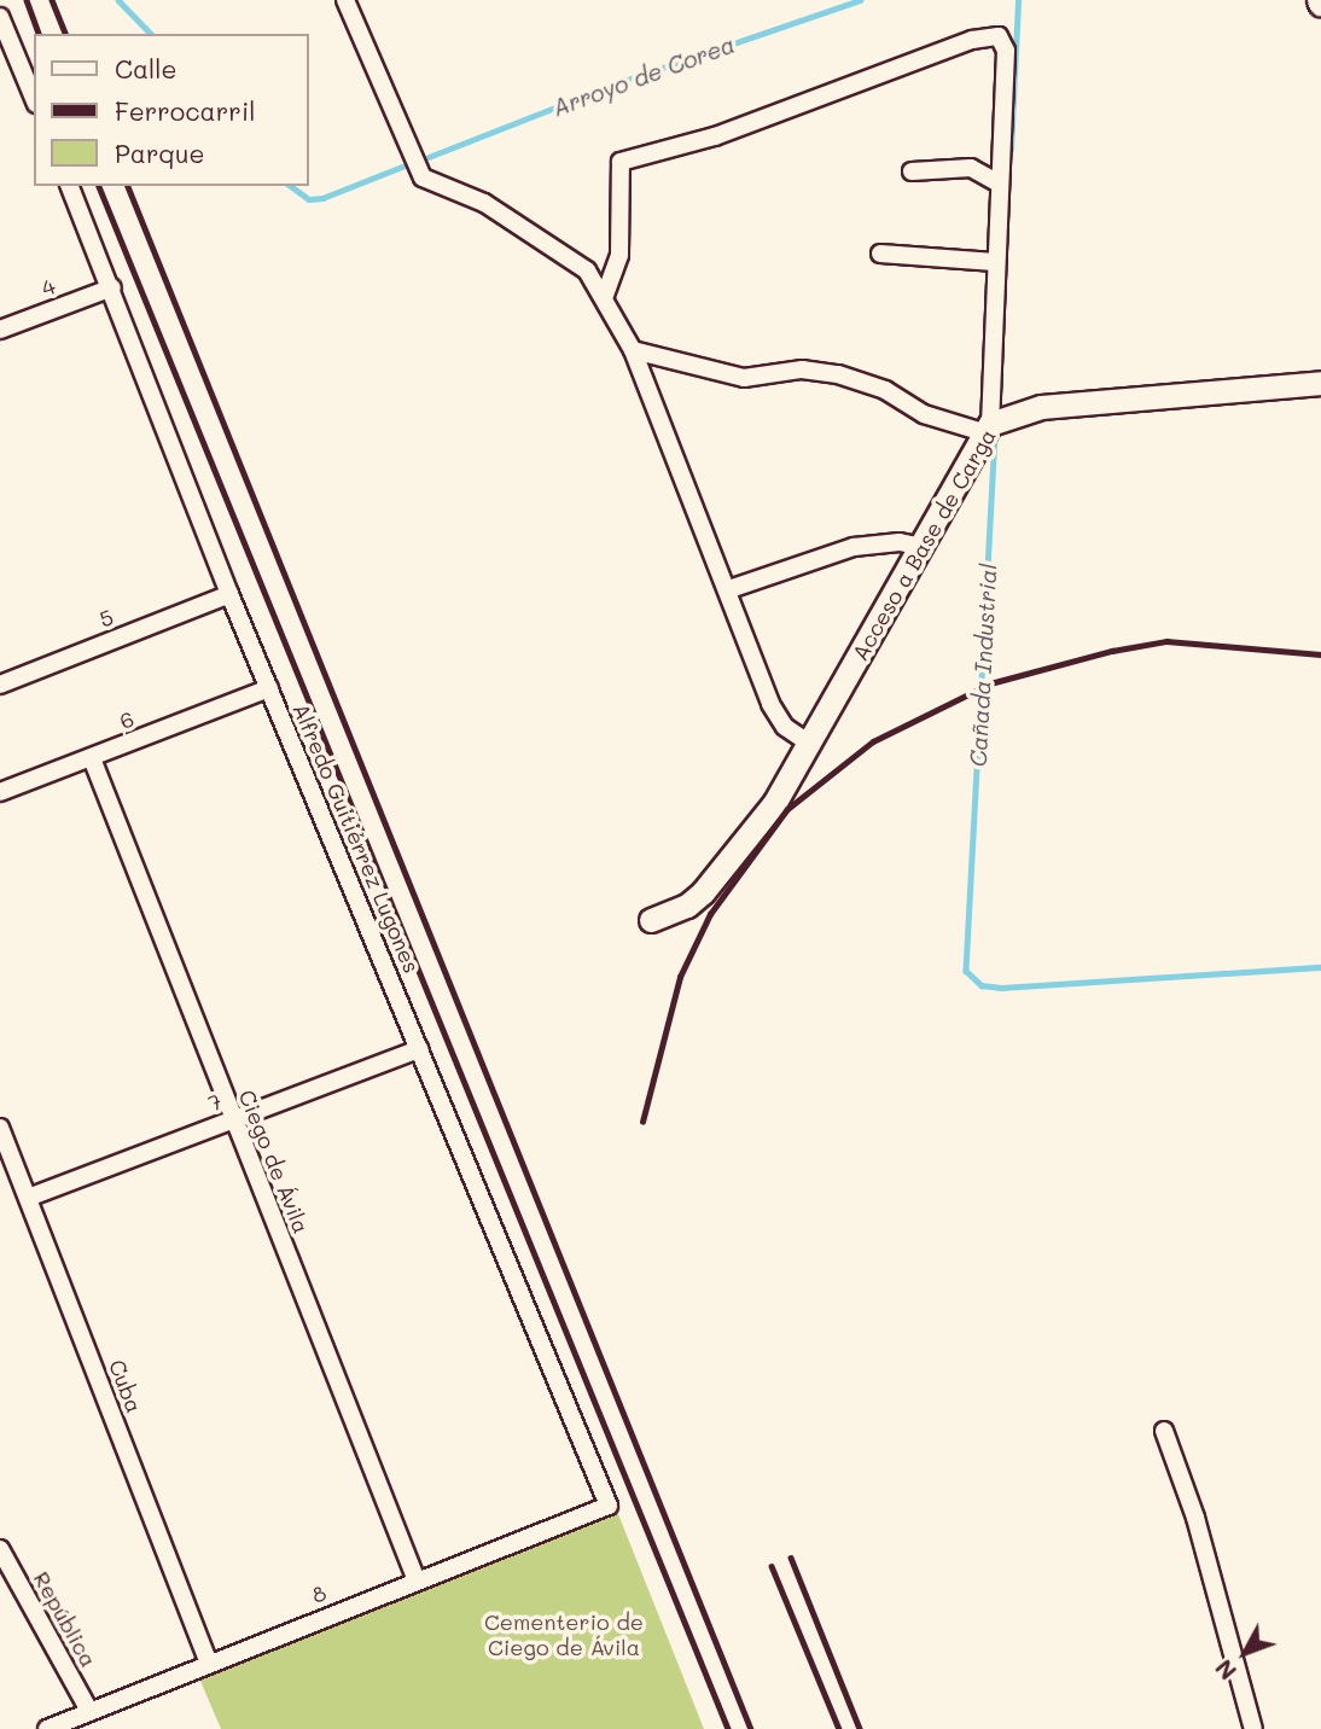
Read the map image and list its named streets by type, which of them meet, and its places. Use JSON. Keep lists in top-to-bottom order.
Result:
{
  "streets": {
    "street": [
      "4",
      "Acceso a Base de Carga",
      "5",
      "6",
      "Alfredo Guitiérrez Lugones",
      "7",
      "Ciego de Ávila",
      "Cuba",
      "8",
      "República"
    ]
  },
  "crossings": [
    ["4", "Alfredo Guitiérrez Lugones"],
    ["5", "Alfredo Guitiérrez Lugones"],
    ["6", "Alfredo Guitiérrez Lugones"],
    ["6", "Ciego de Ávila"],
    ["Alfredo Guitiérrez Lugones", "7"],
    ["Alfredo Guitiérrez Lugones", "8"],
    ["7", "Ciego de Ávila"],
    ["7", "Cuba"],
    ["Ciego de Ávila", "8"],
    ["Cuba", "8"],
    ["8", "República"]
  ],
  "water": ["Arroyo de Corea", "Cañada Industrial"],
  "parks": ["Cementerio de Ciego de Ávila"],
  "legend": ["Calle", "Ferrocarril", "Parque"],
  "north": "bottom left"
}
